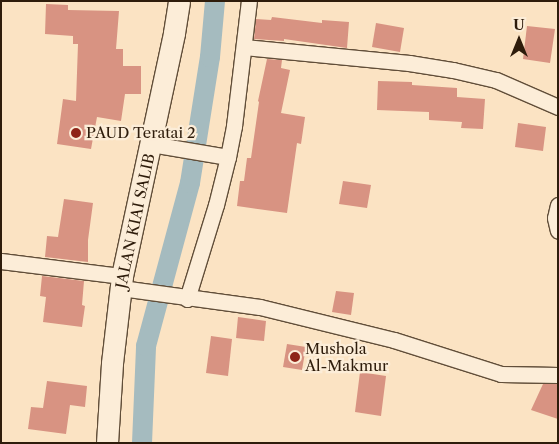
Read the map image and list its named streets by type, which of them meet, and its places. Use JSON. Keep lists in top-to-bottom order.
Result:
{
  "streets": {
    "street": ["JALAN KIAI SALIB"]
  },
  "places": ["PAUD Teratai 2", "Mushola Al-Makmur"],
  "north": "top"
}
